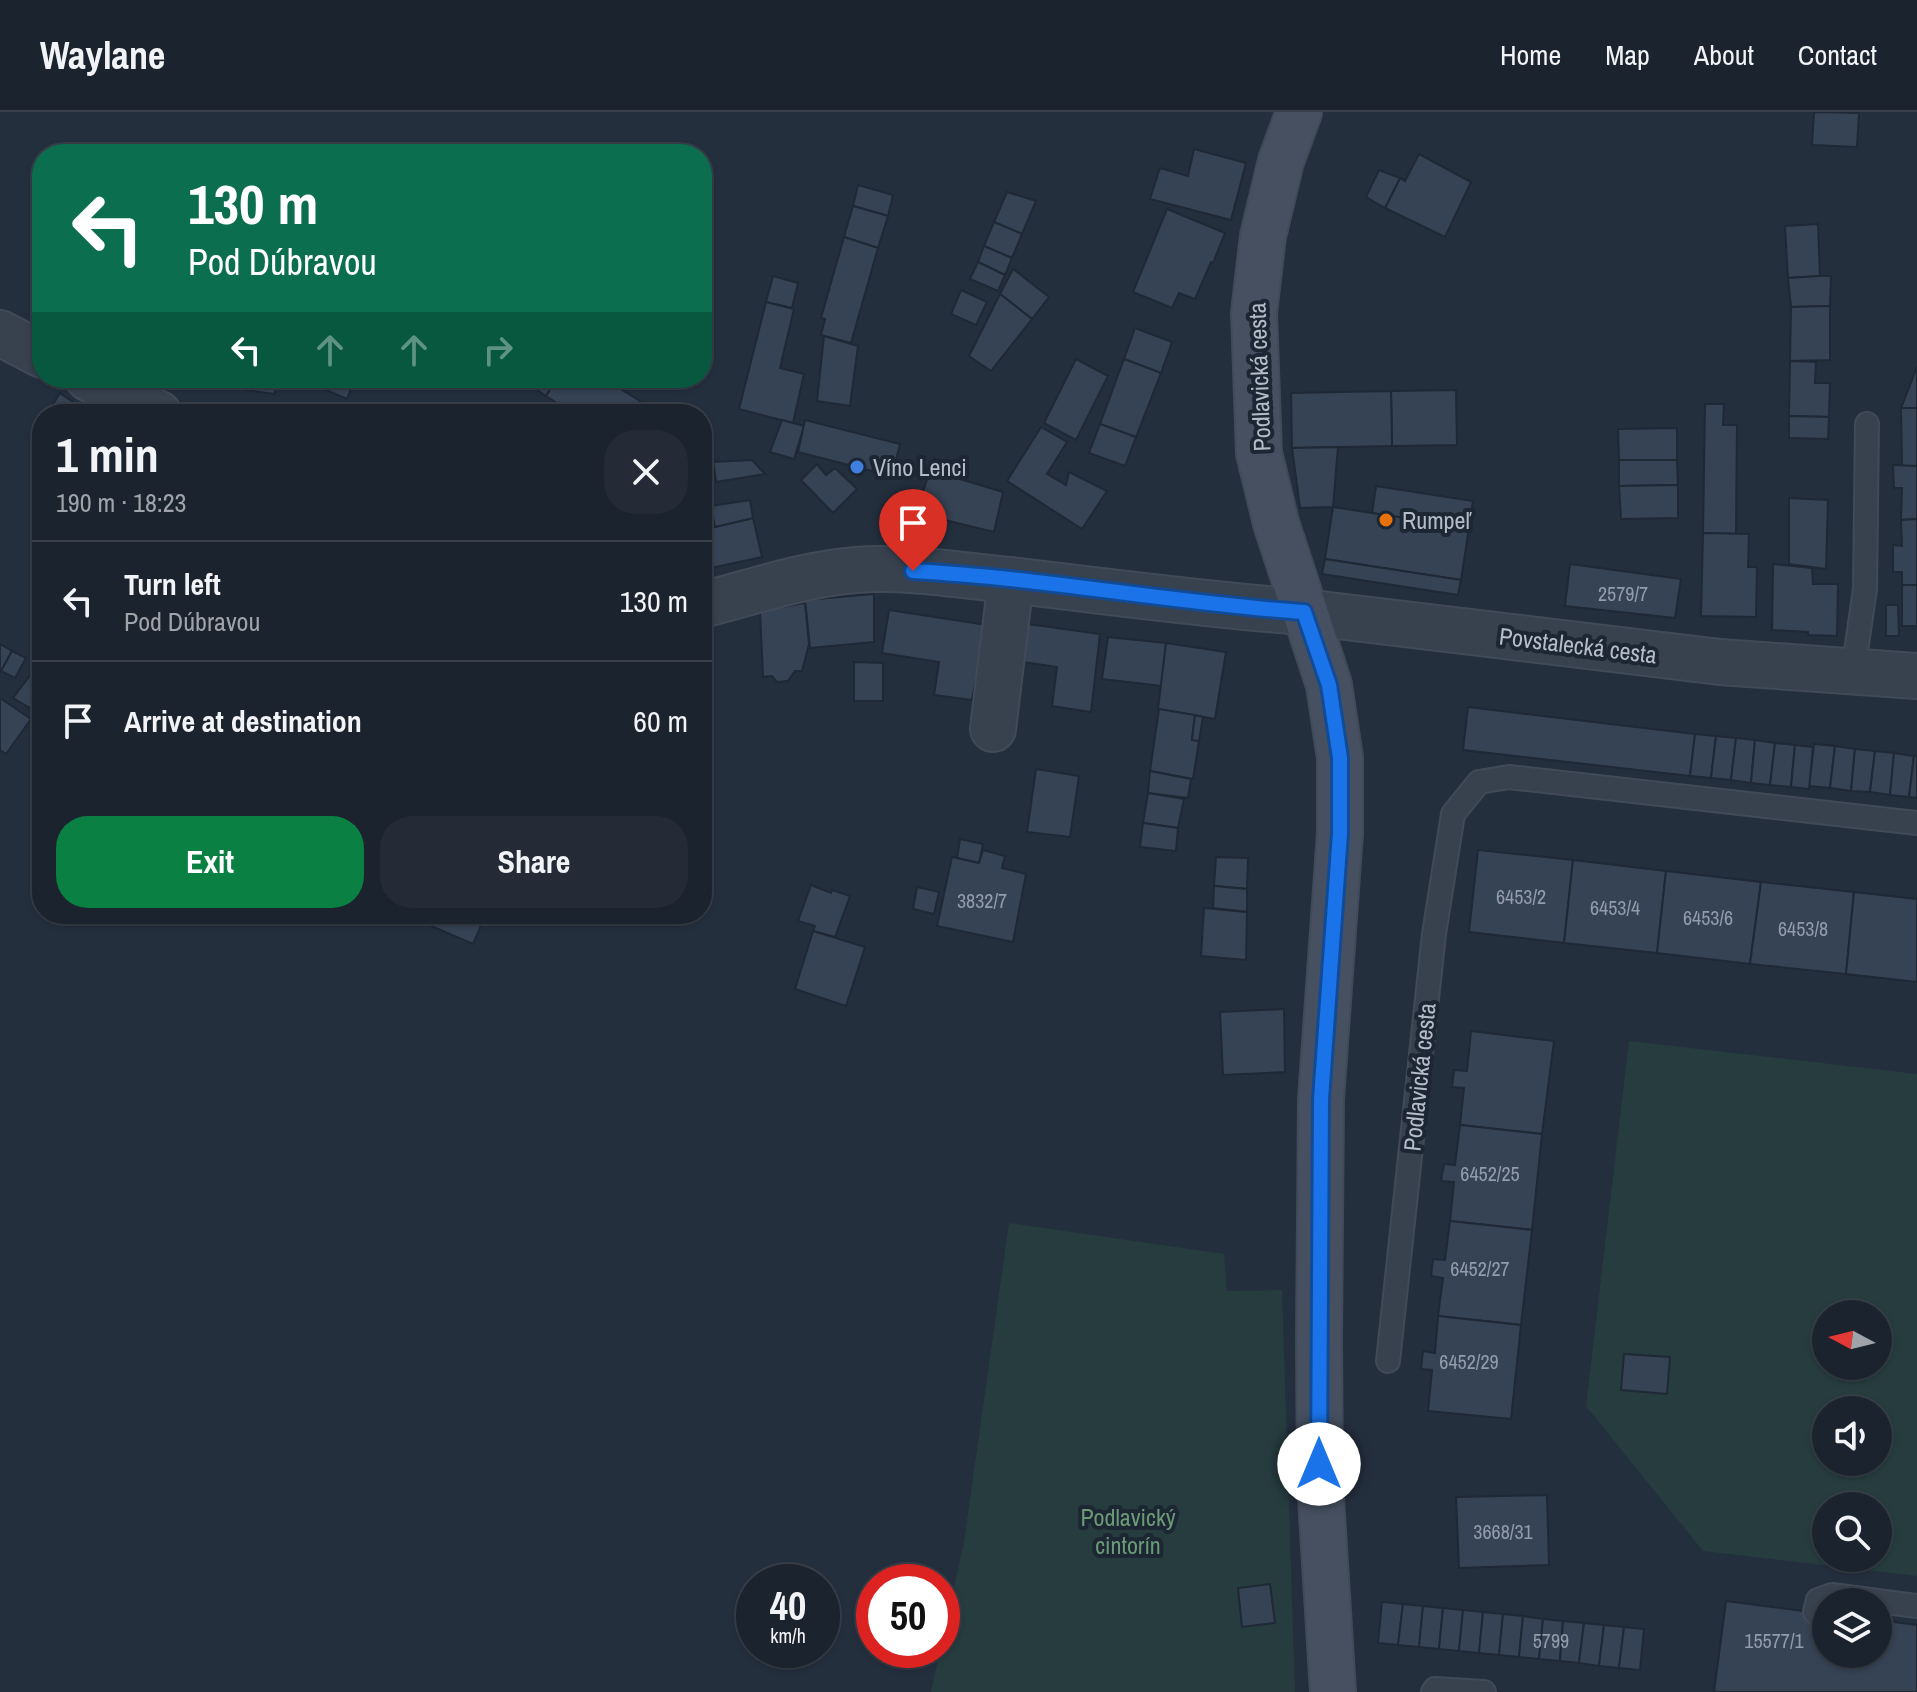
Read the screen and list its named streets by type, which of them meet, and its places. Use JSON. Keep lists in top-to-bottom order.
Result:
{
  "streets": {
    "main road": ["Podlavická cesta"],
    "street": ["Povstalecká cesta"]
  },
  "crossings": [
    ["Podlavická cesta", "Povstalecká cesta"]
  ],
  "parks": ["Podlavický cintorín"],
  "places": ["Víno Lenci", "Rumpeľ"],
  "house_numbers": [
    "2579/7",
    "6453/2",
    "3832/7",
    "6453/4",
    "6453/6",
    "6453/8",
    "6452/25",
    "6452/27",
    "6452/29",
    "3668/31",
    "5799",
    "15577/1"
  ],
  "north": "left",
  "page": {
    "header": "Waylane",
    "nav": [
      "Home",
      "Map",
      "About",
      "Contact"
    ],
    "turn": ["130 m", "Pod Dúbravou"],
    "heading": ["1 min", "190 m · 18:23"],
    "list": [
      {
        "name": "Turn left",
        "note": "Pod Dúbravou",
        "value": "130 m"
      },
      {
        "name": "Arrive at destination",
        "value": "60 m"
      }
    ],
    "buttons": ["Exit", "Share"],
    "speed": "40 km/h",
    "limit": "50"
  }
}
